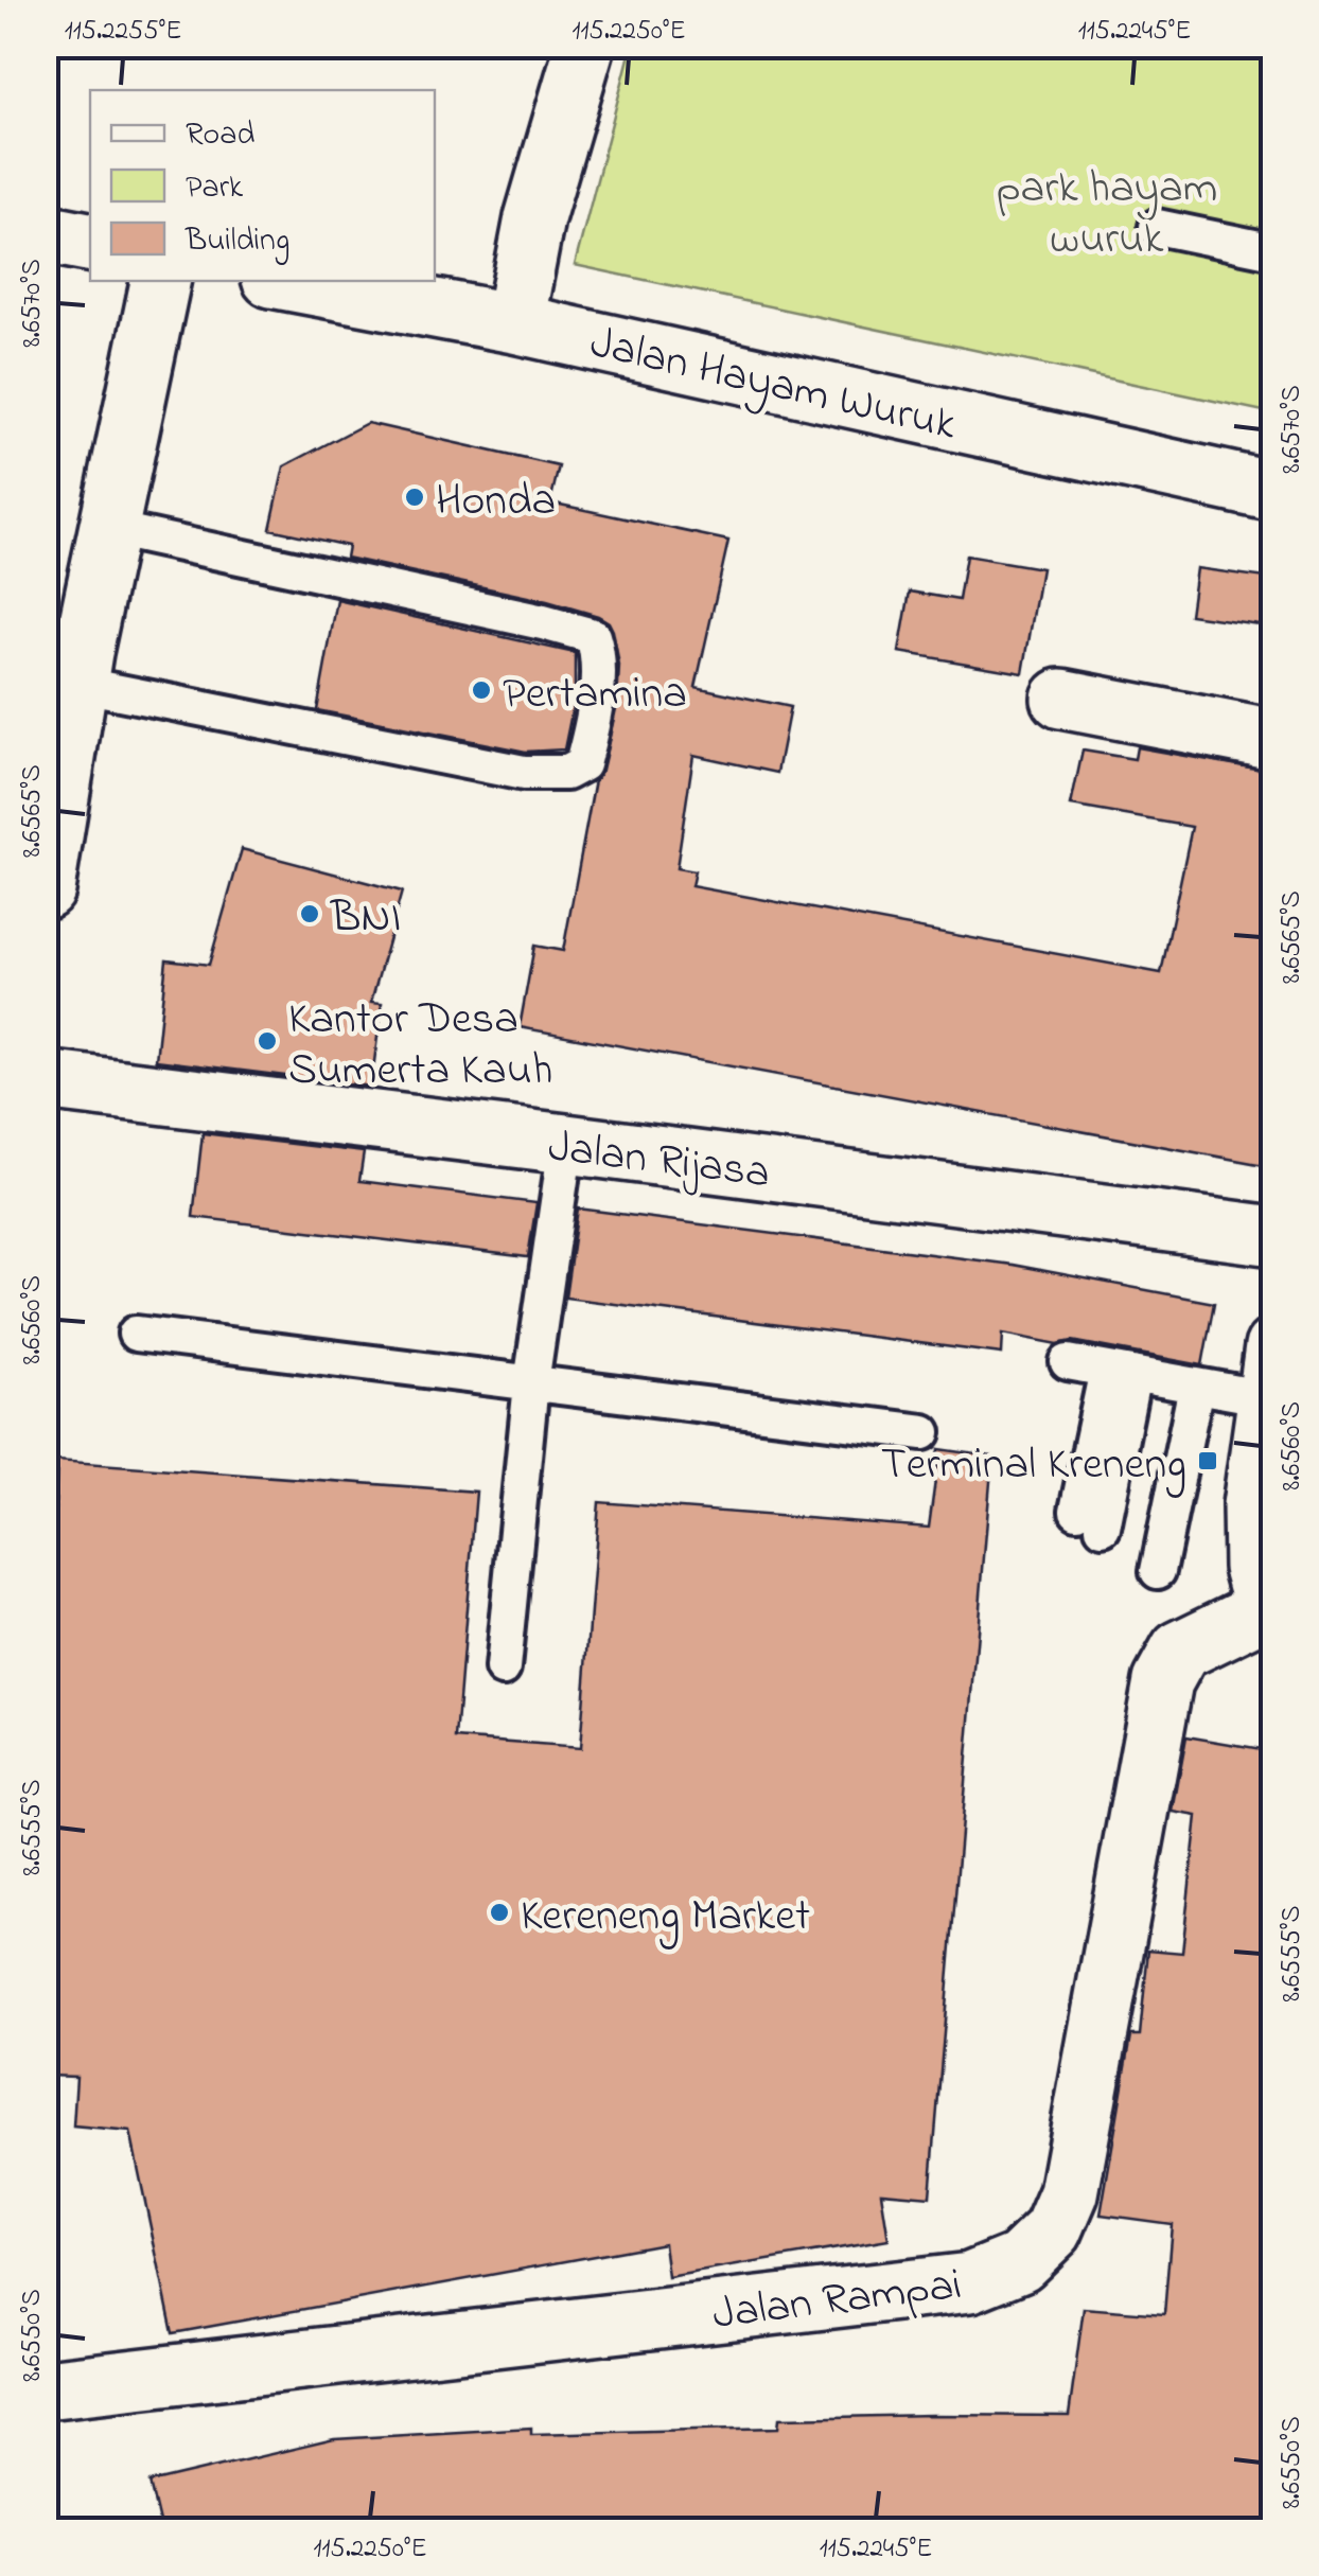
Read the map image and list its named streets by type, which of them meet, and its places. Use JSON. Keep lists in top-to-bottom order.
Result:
{
  "streets": {
    "street": ["Jalan Hayam Wuruk", "Jalan Rijasa", "Jalan Rampai"]
  },
  "parks": ["park hayam wuruk"],
  "places": {
    "other": [
      "Honda",
      "Pertamina",
      "BNI",
      "Kantor Desa Sumerta Kauh",
      "Kereneng Market"
    ],
    "transit": ["Terminal Kreneng"]
  },
  "legend": ["Road", "Park", "Building"],
  "coordinates": [
    "115.2255°E",
    "115.2250°E",
    "115.2245°E",
    "8.6570°S",
    "8.6565°S",
    "8.6560°S",
    "8.6555°S",
    "8.6550°S"
  ]
}
